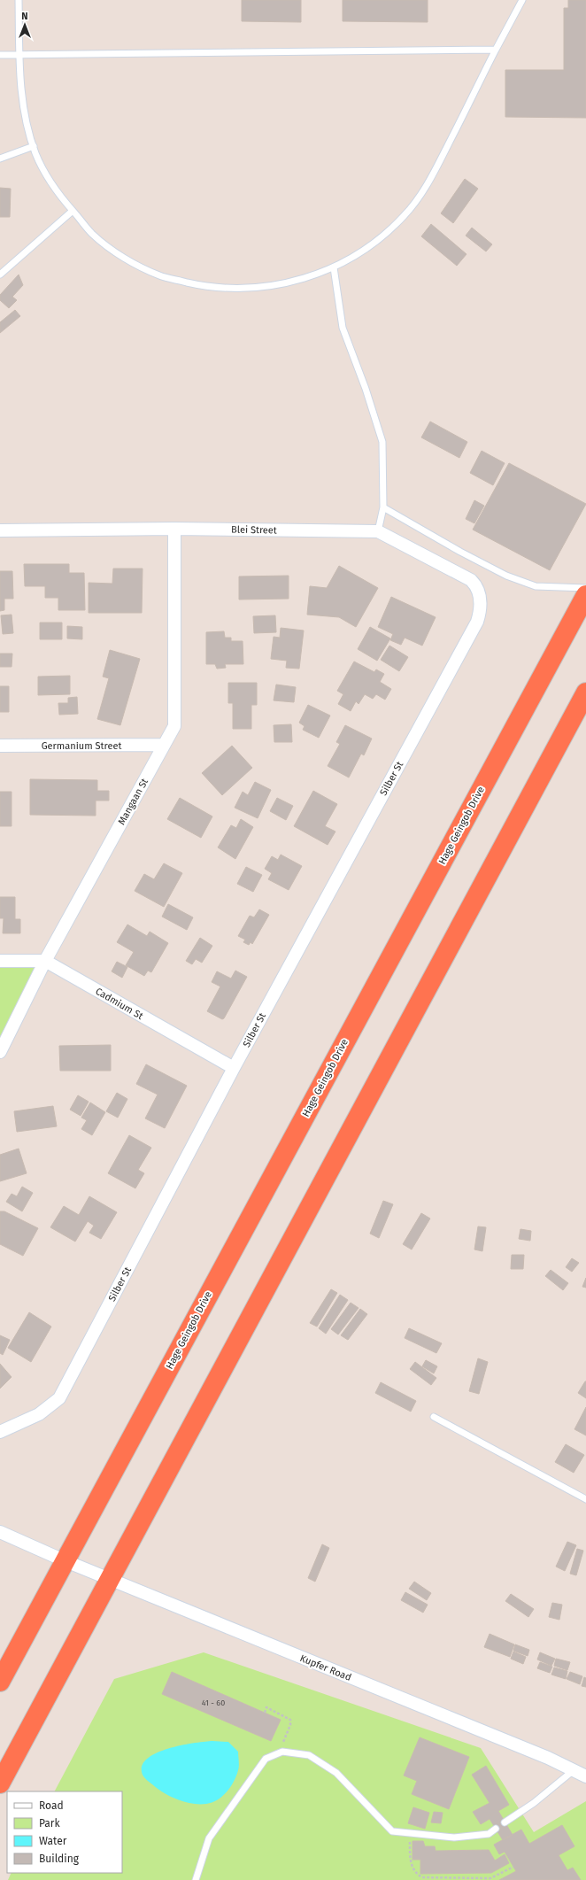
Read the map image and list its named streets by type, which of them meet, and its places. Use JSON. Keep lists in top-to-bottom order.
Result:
{
  "streets": {
    "highway": ["Hage Geingob Drive"],
    "street": [
      "Blei Street",
      "Germanium Street",
      "Silber St",
      "Mangaan St",
      "Cadmium St",
      "Kupfer Road"
    ]
  },
  "crossings": [
    ["Blei Street", "Silber St"],
    ["Blei Street", "Mangaan St"],
    ["Germanium Street", "Mangaan St"],
    ["Silber St", "Cadmium St"],
    ["Mangaan St", "Cadmium St"],
    ["Hage Geingob Drive", "Kupfer Road"]
  ],
  "house_numbers": ["41 - 60"],
  "legend": [
    "Road",
    "Park",
    "Water",
    "Building"
  ],
  "north": "top"
}
